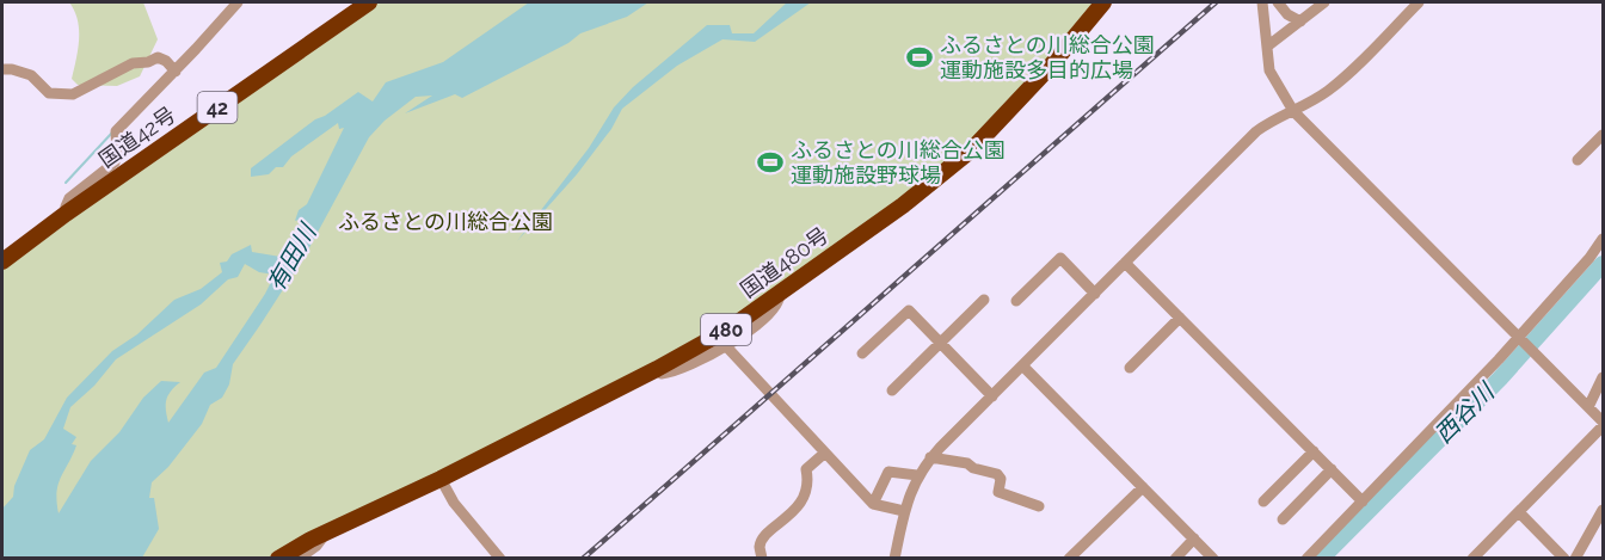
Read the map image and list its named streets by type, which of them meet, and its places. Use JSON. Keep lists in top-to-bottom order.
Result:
{
  "streets": {
    "highway": [
      "42",
      "国道42号",
      "国道480号",
      "480"
    ]
  },
  "water": ["有田川", "西谷川"],
  "parks": ["ふるさとの川総合公園"],
  "places": {
    "sports": ["ふるさとの川総合公園 運動施設多目的広場", "ふるさとの川総合公園 運動施設野球場"]
  }
}
